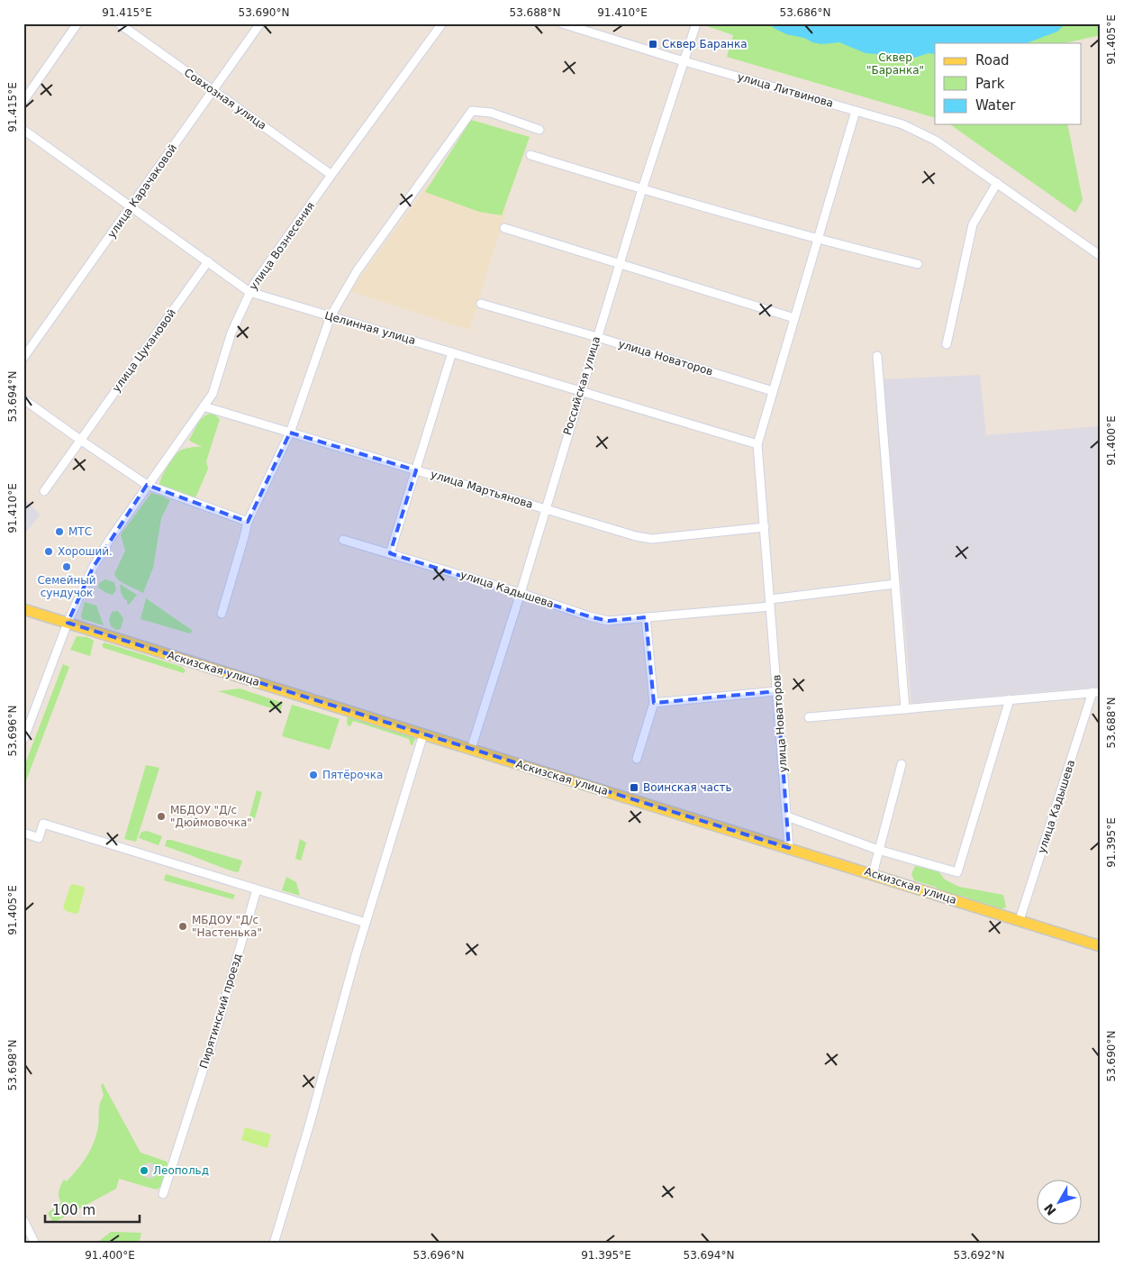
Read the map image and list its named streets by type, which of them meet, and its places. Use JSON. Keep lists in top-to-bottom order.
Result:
{
  "streets": {
    "main road": ["Аскизская улица"],
    "street": [
      "улица Литвинова",
      "Совхозная улица",
      "улица Карачаковой",
      "улица Вознесения",
      "Целинная улица",
      "улица Цукановой",
      "улица Новаторов",
      "Российская улица",
      "улица Мартьянова",
      "улица Кадышева",
      "Пирятинский проезд"
    ]
  },
  "crossings": [
    ["улица Литвинова", "улица Новаторов"],
    ["улица Литвинова", "Российская улица"],
    ["Совхозная улица", "улица Карачаковой"],
    ["Совхозная улица", "улица Вознесения"],
    ["улица Карачаковой", "Целинная улица"],
    ["улица Вознесения", "Целинная улица"],
    ["улица Вознесения", "улица Мартьянова"],
    ["улица Вознесения", "Аскизская улица"],
    ["Целинная улица", "улица Цукановой"],
    ["Целинная улица", "улица Новаторов"],
    ["Целинная улица", "Российская улица"],
    ["улица Новаторов", "Российская улица"],
    ["улица Новаторов", "улица Мартьянова"],
    ["улица Новаторов", "улица Кадышева"],
    ["улица Новаторов", "Аскизская улица"],
    ["Российская улица", "улица Мартьянова"],
    ["Российская улица", "улица Кадышева"],
    ["Российская улица", "Аскизская улица"],
    ["улица Кадышева", "Аскизская улица"]
  ],
  "parks": ["Сквер \"Баранка\""],
  "places": {
    "transit": ["Сквер Баранка", "Воинская часть"],
    "other": [
      "МТС",
      "Хороший.",
      "Семейный сундучок",
      "Пятёрочка",
      "МБДОУ \"Д/с \"Дюймовочка\"",
      "МБДОУ \"Д/с \"Настенька\"",
      "Леопольд"
    ]
  },
  "legend": ["Road", "Park", "Water"],
  "scale_bar": "100 m",
  "north": "bottom left",
  "coordinates": [
    "91.415°E",
    "53.690°N",
    "53.688°N",
    "91.410°E",
    "53.686°N",
    "91.405°E",
    "53.694°N",
    "91.400°E",
    "53.696°N",
    "91.395°E",
    "53.698°N",
    "53.692°N"
  ]
}
